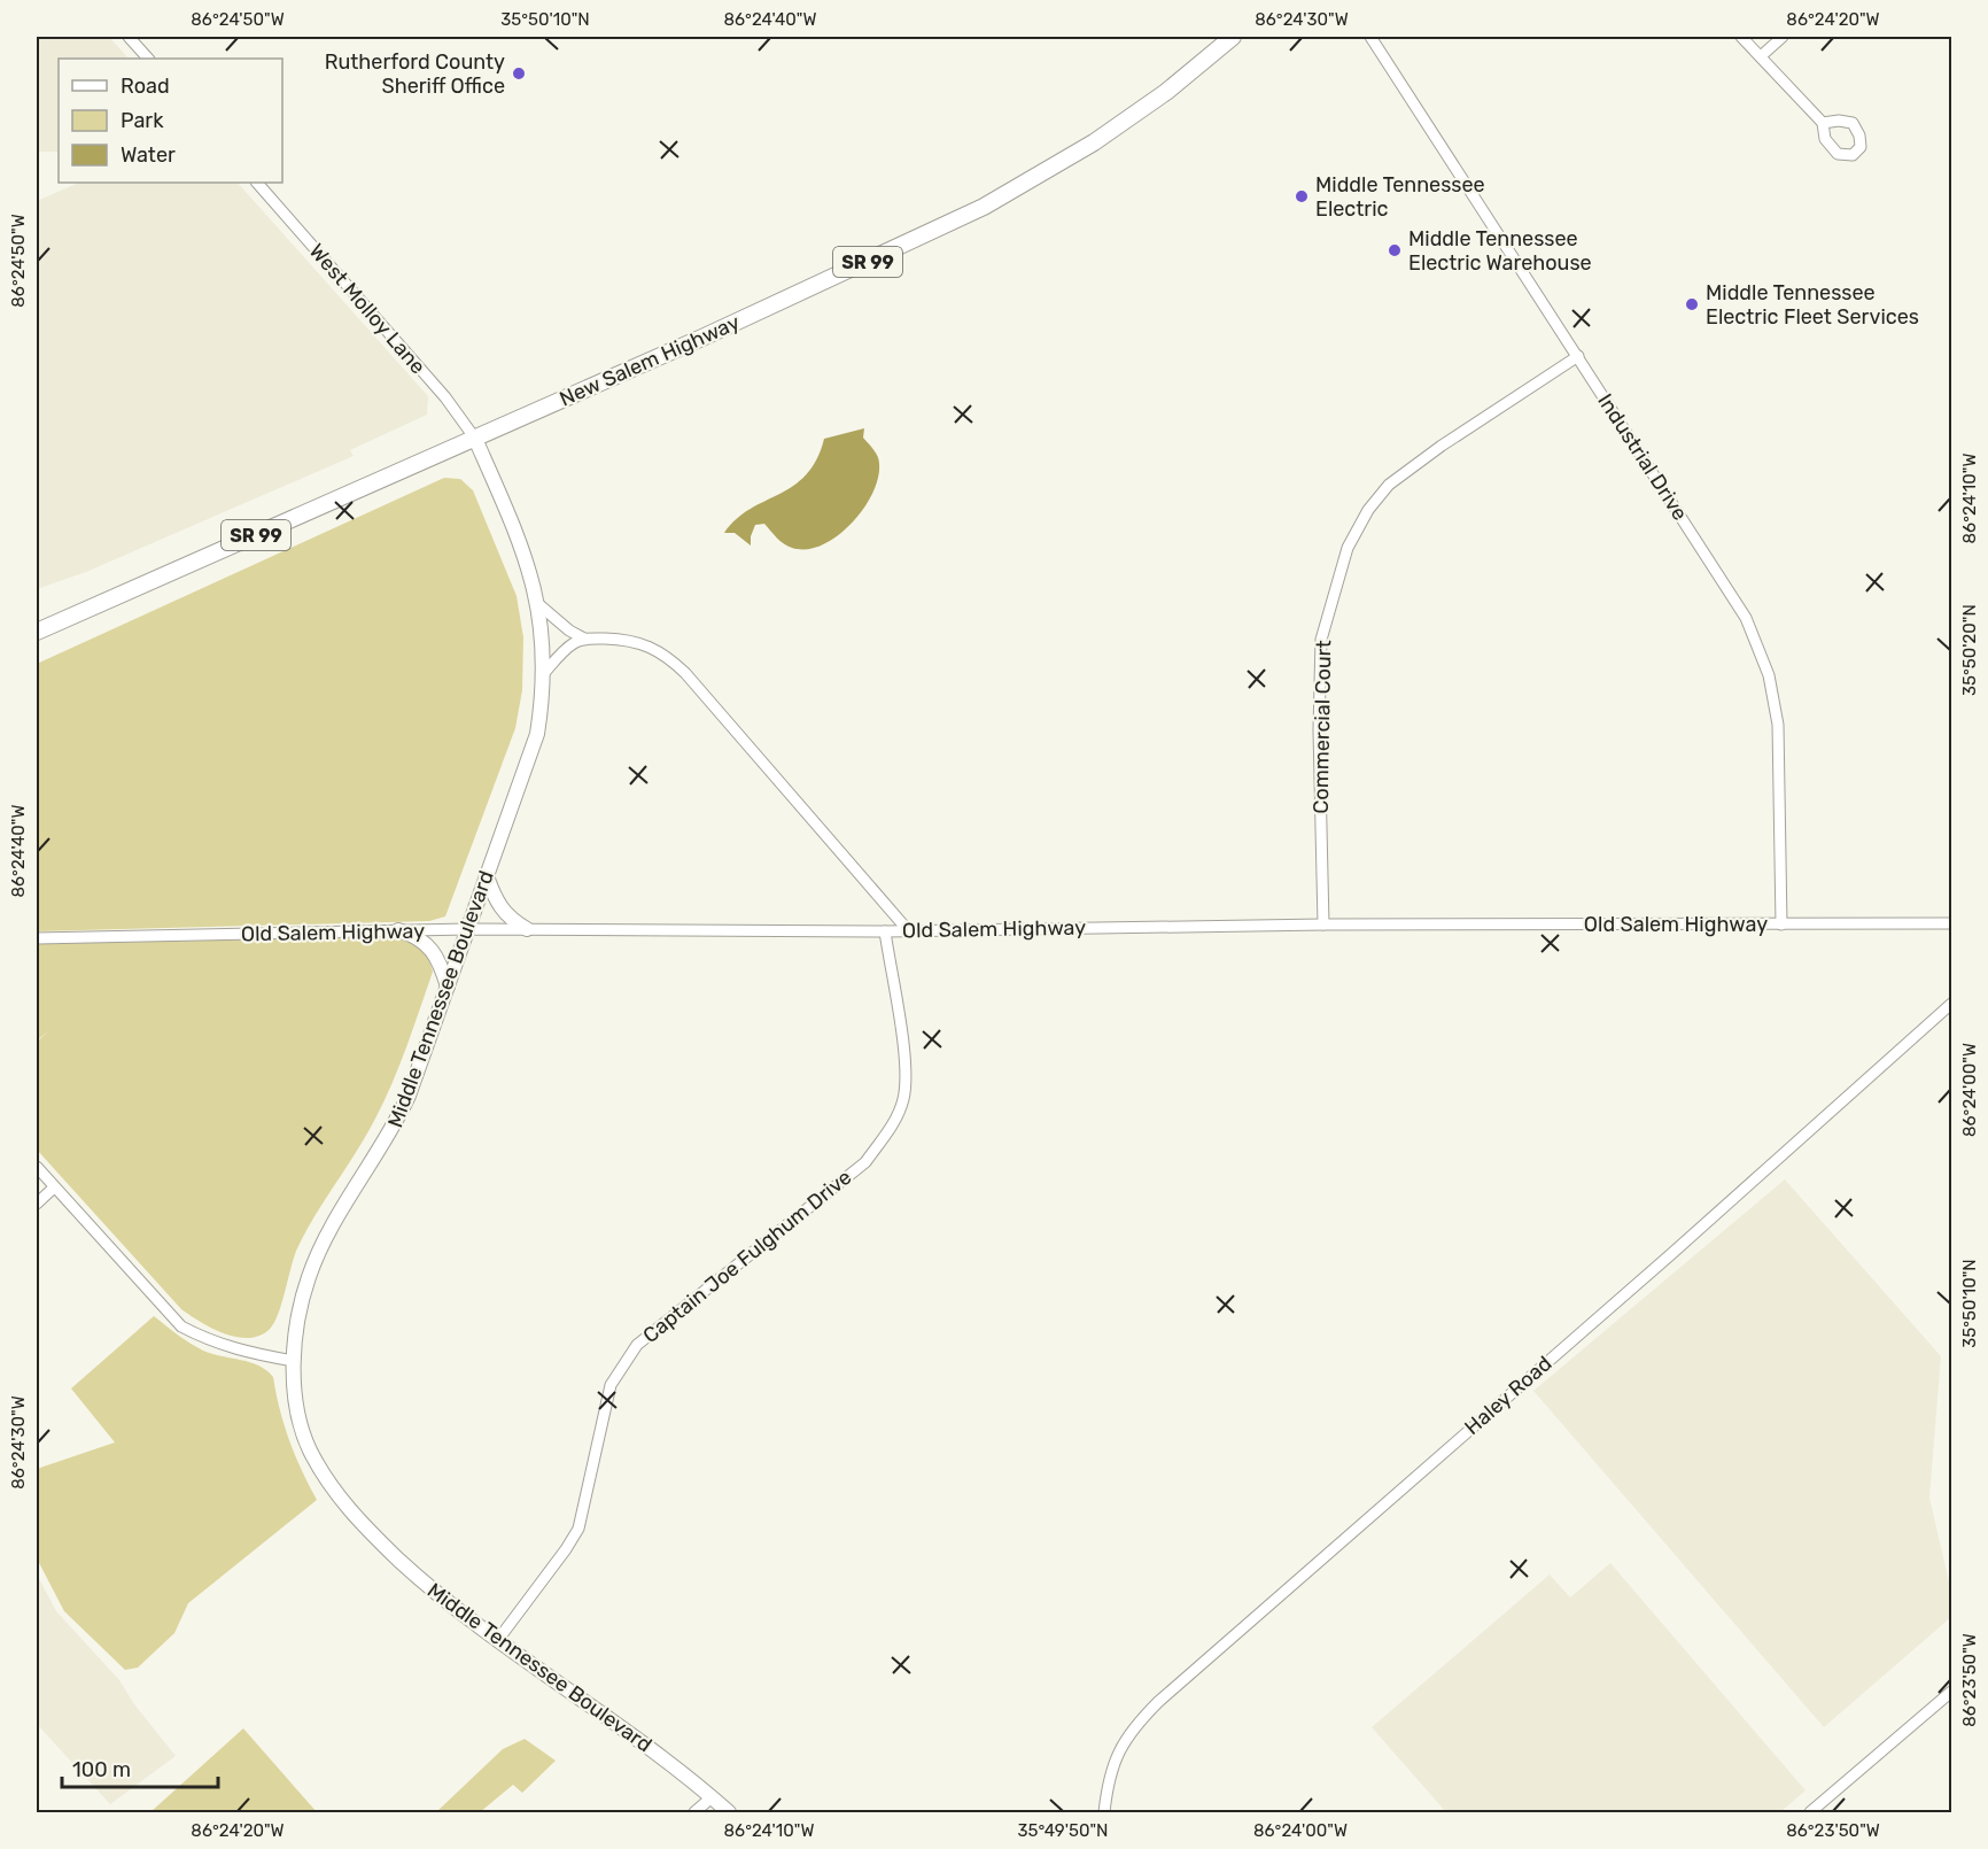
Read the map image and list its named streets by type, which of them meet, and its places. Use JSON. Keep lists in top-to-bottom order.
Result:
{
  "streets": {
    "main road": ["SR 99", "New Salem Highway", "Middle Tennessee Boulevard"],
    "street": [
      "West Molloy Lane",
      "Industrial Drive",
      "Commercial Court",
      "Old Salem Highway",
      "Captain Joe Fulghum Drive",
      "Haley Road"
    ]
  },
  "crossings": [
    ["West Molloy Lane", "New Salem Highway"],
    ["West Molloy Lane", "Middle Tennessee Boulevard"],
    ["New Salem Highway", "Middle Tennessee Boulevard"],
    ["Industrial Drive", "Commercial Court"],
    ["Industrial Drive", "Old Salem Highway"],
    ["Commercial Court", "Old Salem Highway"],
    ["Old Salem Highway", "Middle Tennessee Boulevard"],
    ["Old Salem Highway", "Captain Joe Fulghum Drive"],
    ["Middle Tennessee Boulevard", "Captain Joe Fulghum Drive"]
  ],
  "places": [
    "Rutherford County Sheriff Office",
    "Middle Tennessee Electric",
    "Middle Tennessee Electric Warehouse",
    "Middle Tennessee Electric Fleet Services"
  ],
  "legend": ["Road", "Park", "Water"],
  "scale_bar": "100 m",
  "coordinates": [
    "86°24'50\"W",
    "35°50'10\"N",
    "86°24'40\"W",
    "86°24'30\"W",
    "86°24'20\"W",
    "86°24'10\"W",
    "35°50'20\"N",
    "86°24'00\"W",
    "86°23'50\"W",
    "35°49'50\"N"
  ]
}
